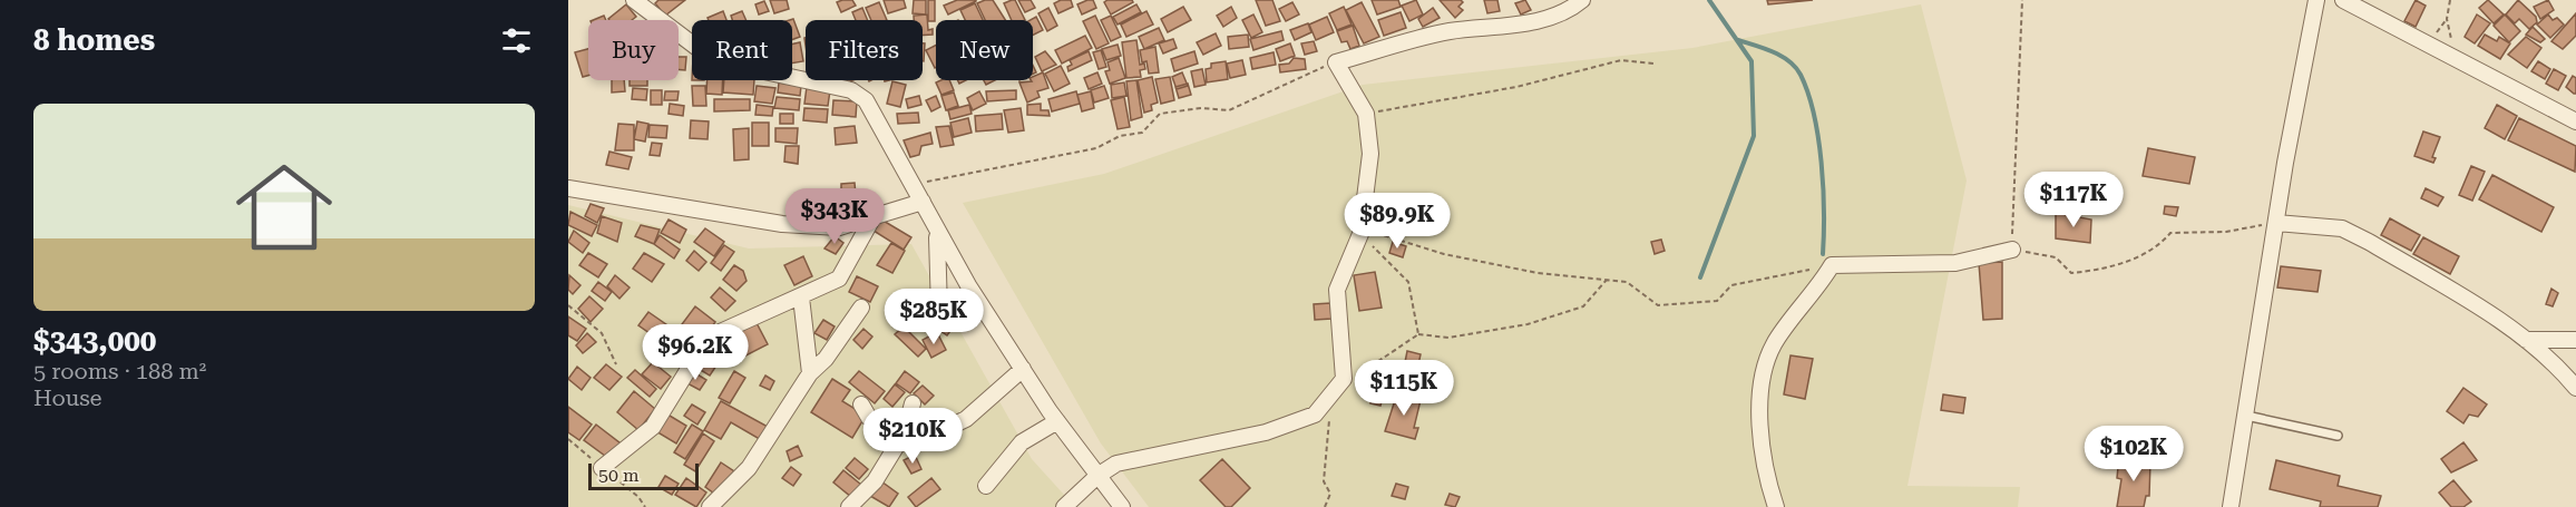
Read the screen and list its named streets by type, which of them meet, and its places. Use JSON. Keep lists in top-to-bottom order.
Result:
{
  "scale_bar": "50 m",
  "page": {
    "heading": "8 homes",
    "chip": [
      "Buy",
      "Rent",
      "Filters",
      "New"
    ],
    "list": [
      {
        "name": "$343,000",
        "note": "5 rooms · 188 m² · House"
      }
    ],
    "price": [
      "$117K",
      "$343K",
      "$89.9K",
      "$285K",
      "$96.2K",
      "$115K",
      "$210K",
      "$102K"
    ],
    "scale": "50 m"
  }
}
